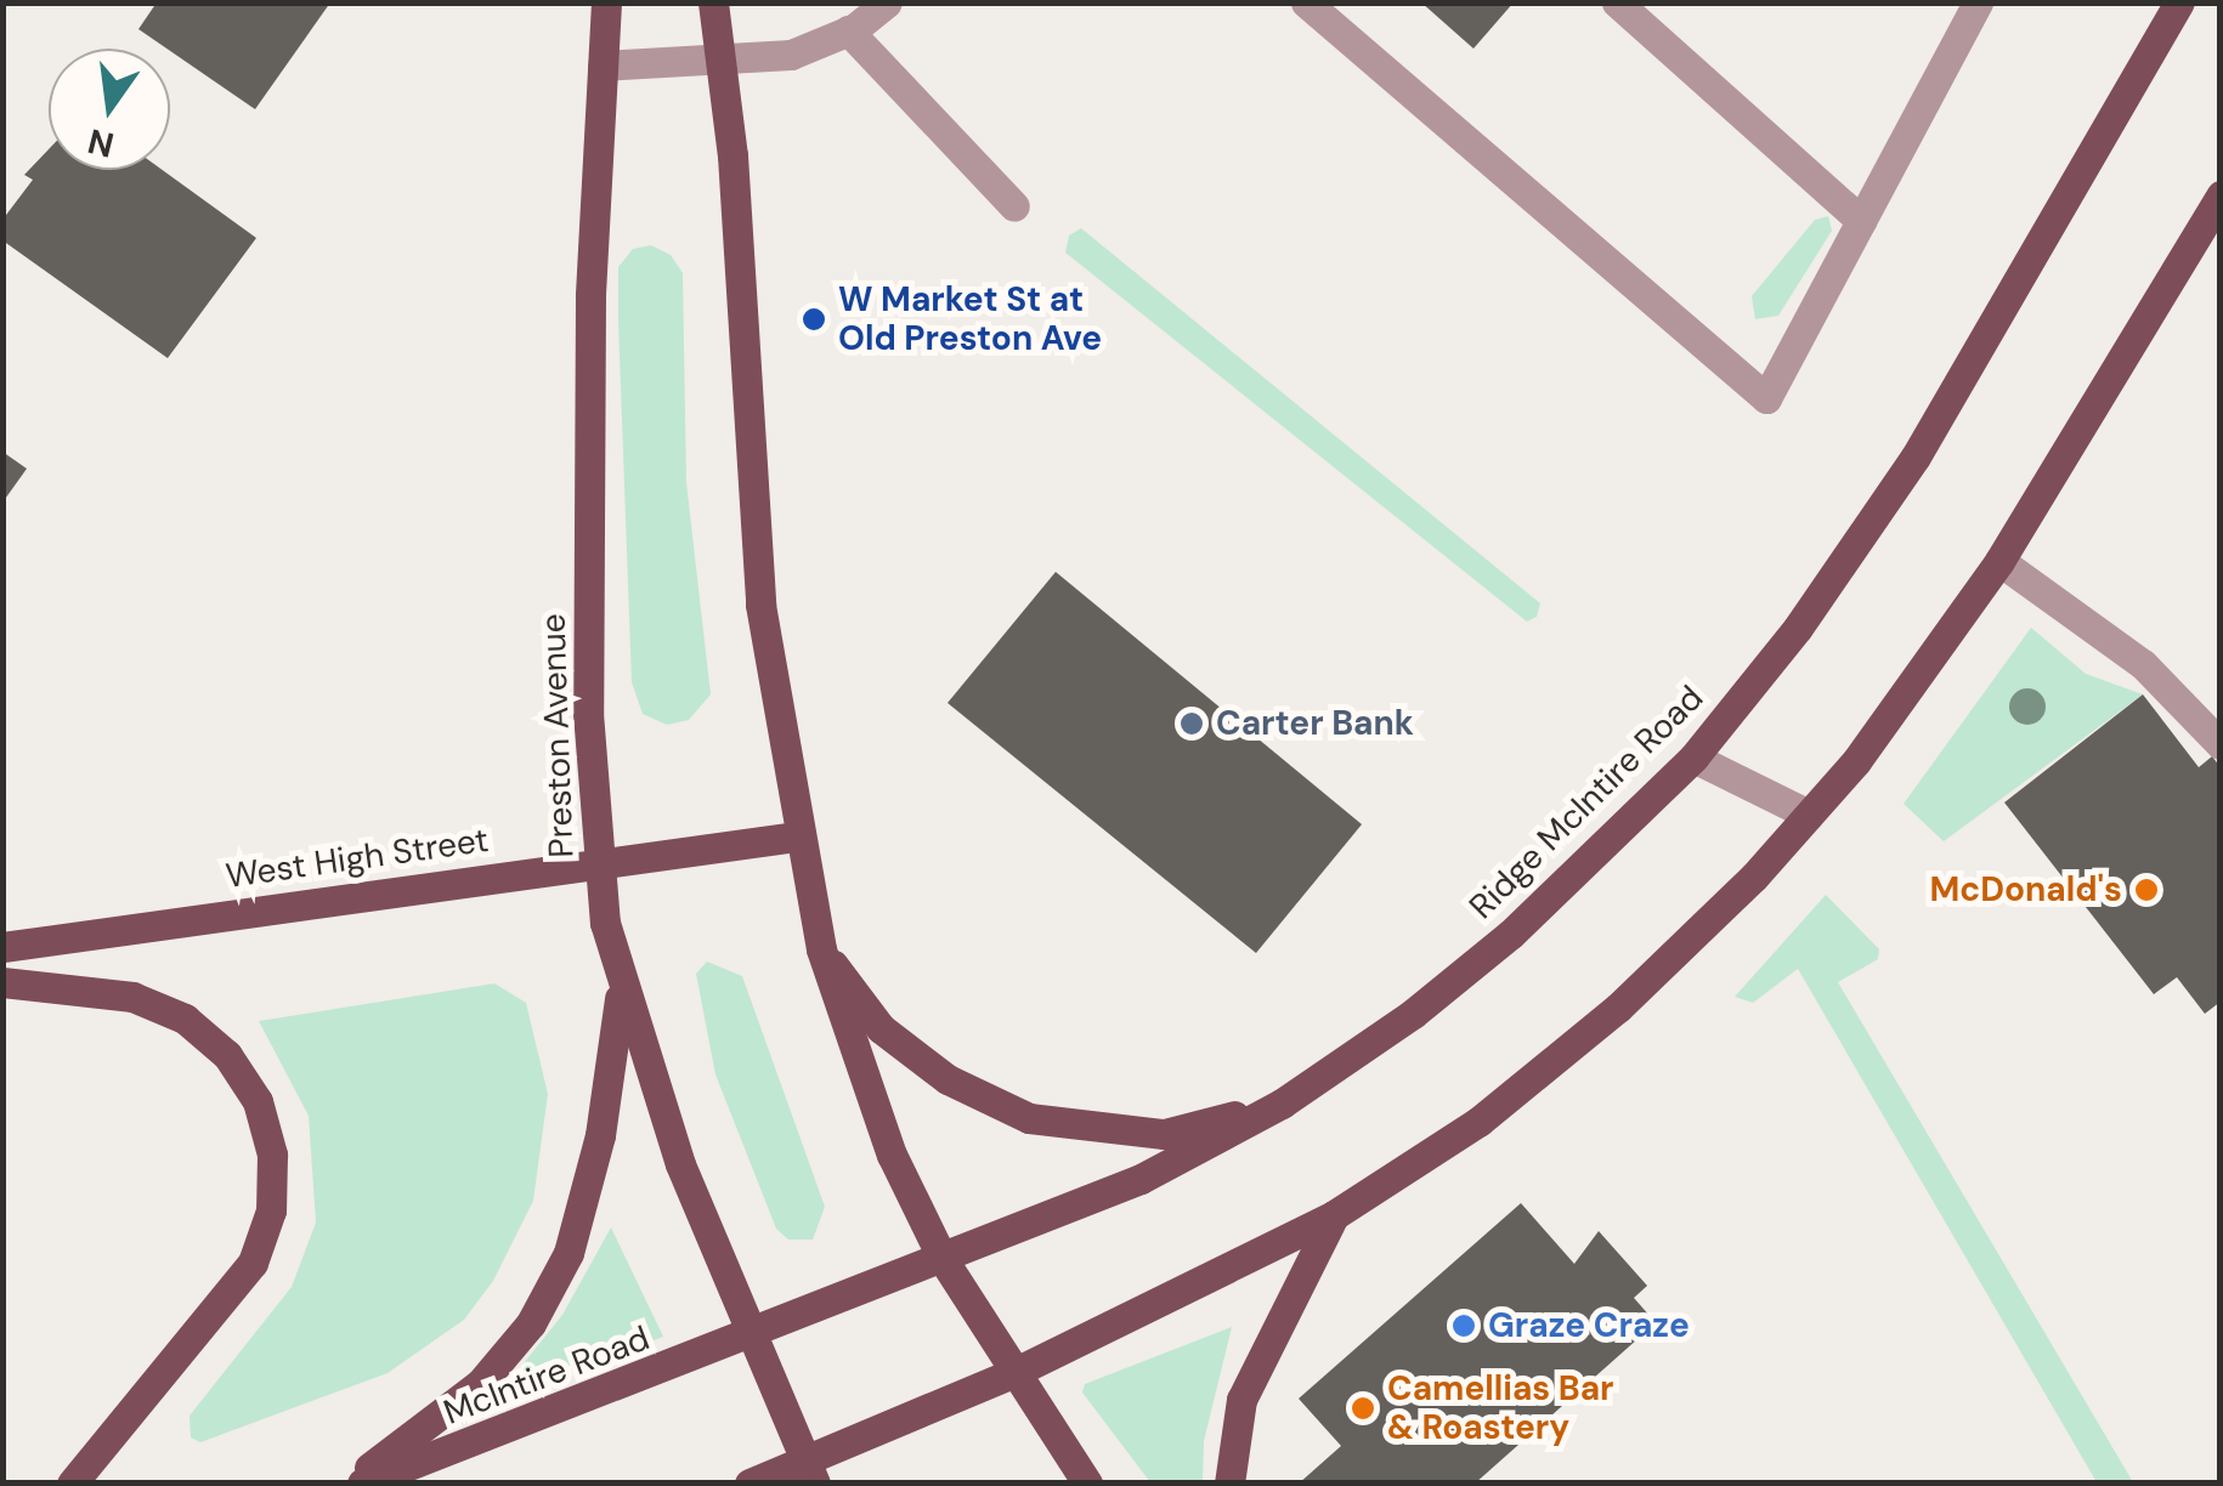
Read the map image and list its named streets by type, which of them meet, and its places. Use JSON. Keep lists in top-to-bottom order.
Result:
{
  "streets": {
    "main road": [
      "Preston Avenue",
      "Ridge McIntire Road",
      "West High Street",
      "McIntire Road"
    ]
  },
  "crossings": [
    ["Preston Avenue", "Ridge McIntire Road"],
    ["Preston Avenue", "West High Street"],
    ["Preston Avenue", "McIntire Road"],
    ["Ridge McIntire Road", "McIntire Road"]
  ],
  "places": [
    "W Market St at Old Preston Ave",
    "Carter Bank",
    "McDonald's",
    "Graze Craze",
    "Camellias Bar & Roastery"
  ],
  "north": "bottom"
}
